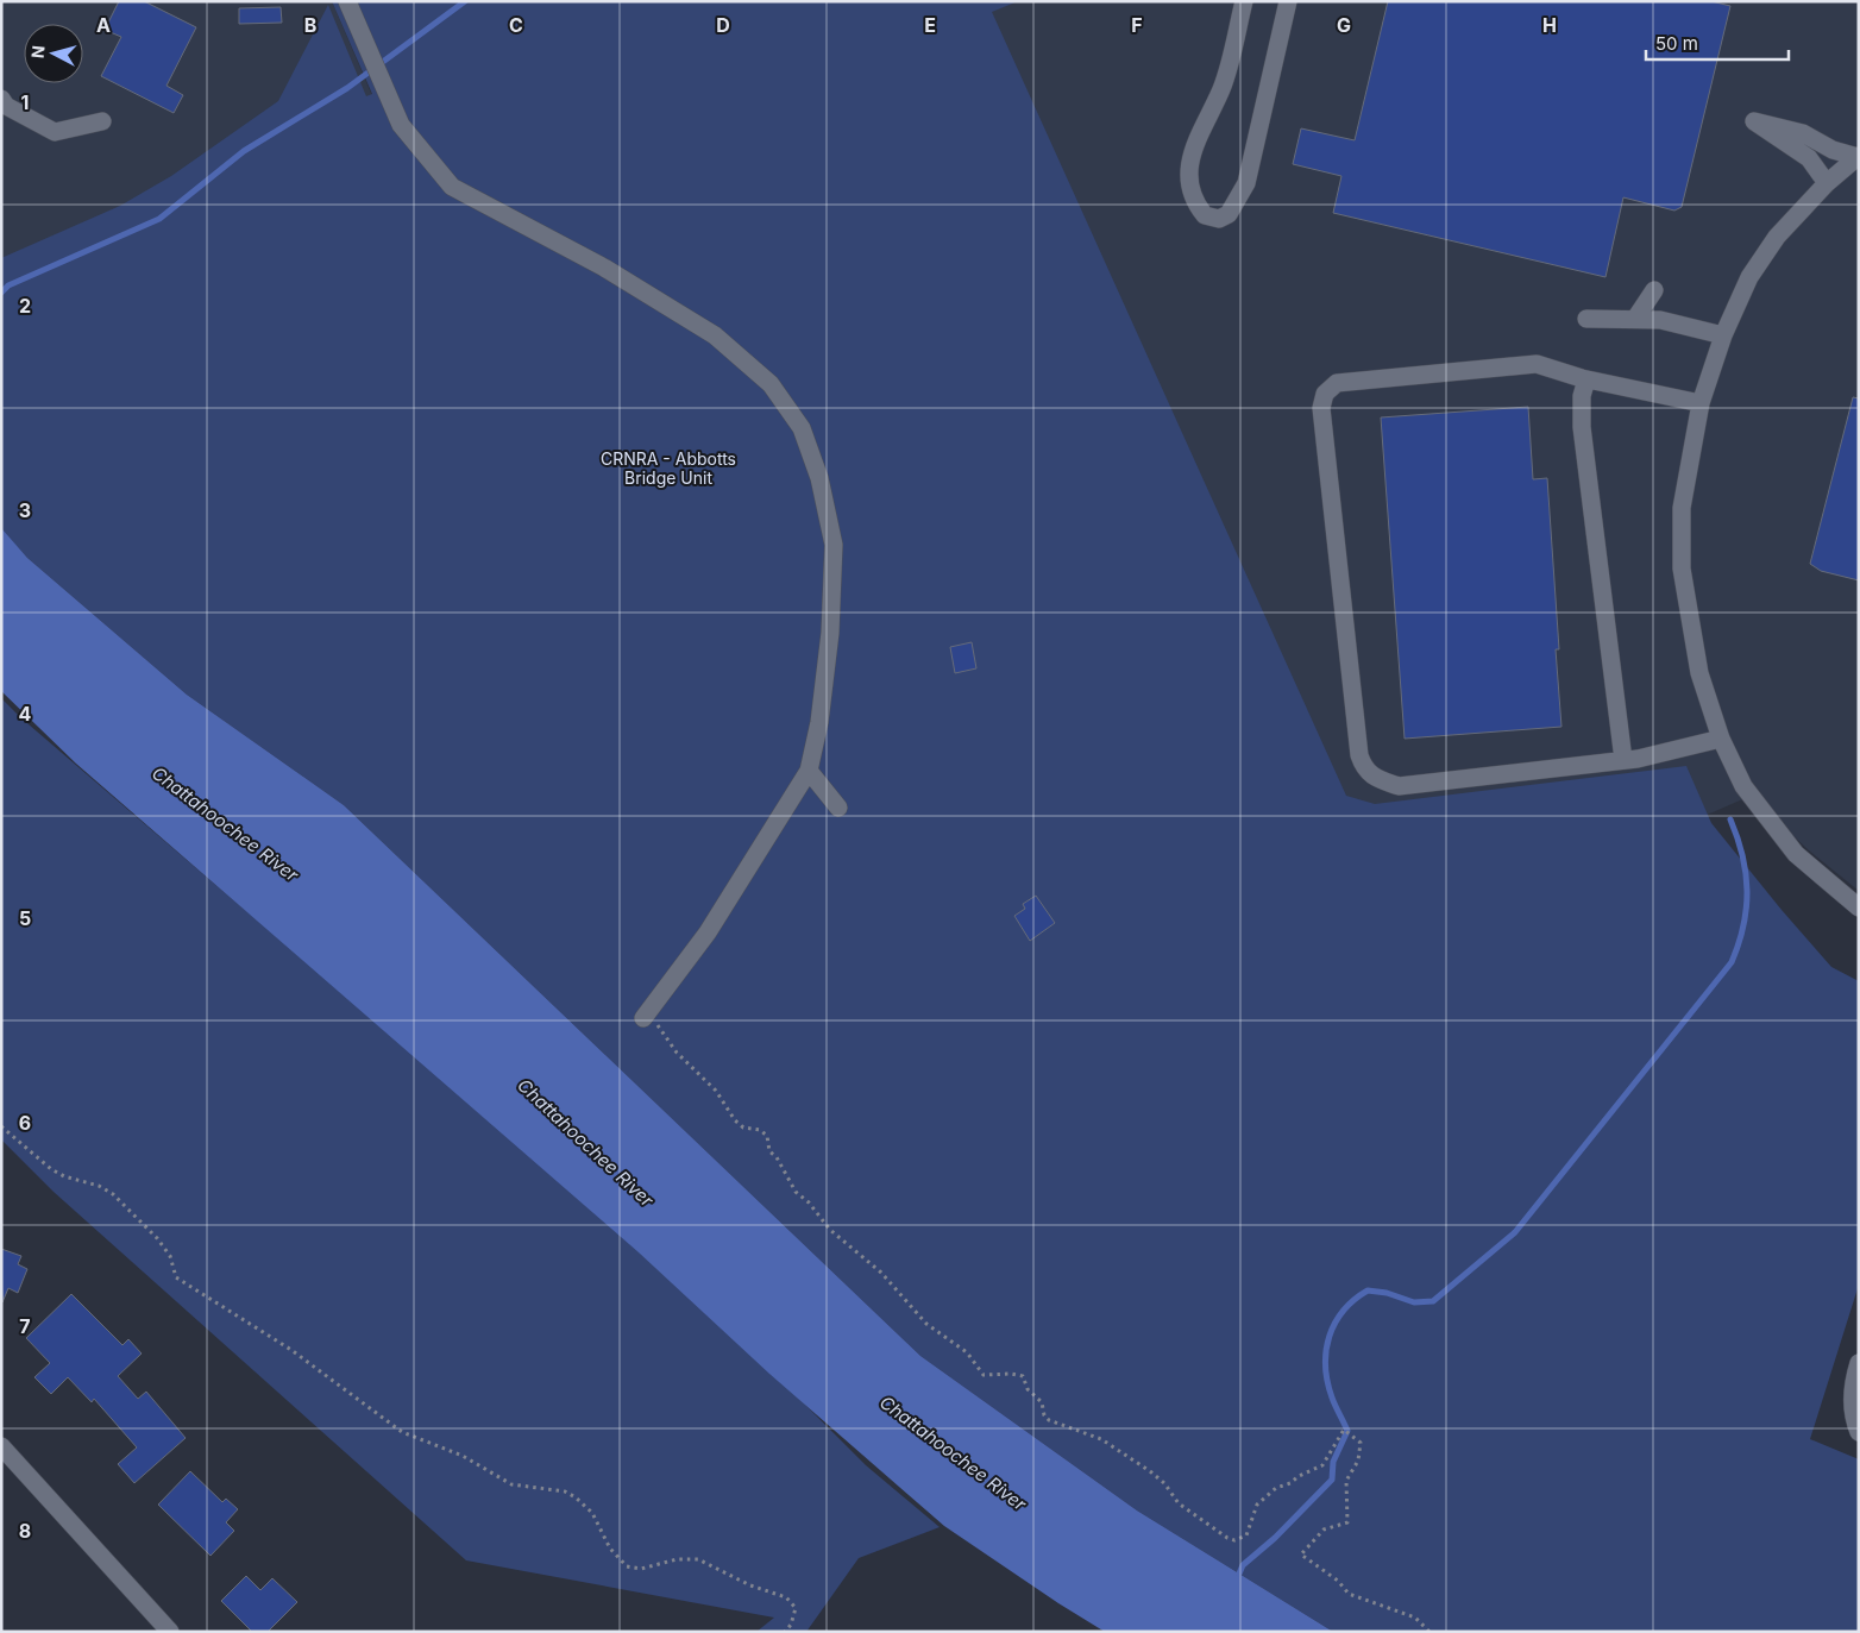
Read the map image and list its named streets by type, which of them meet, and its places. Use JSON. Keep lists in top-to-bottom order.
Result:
{
  "water": ["Chattahoochee River"],
  "parks": ["CRNRA - Abbotts Bridge Unit"],
  "scale_bar": "50 m",
  "north": "left",
  "grid": {
    "columns": [
      "A",
      "B",
      "C",
      "D",
      "E",
      "F",
      "G",
      "H"
    ],
    "rows": [
      "1",
      "2",
      "3",
      "4",
      "5",
      "6",
      "7",
      "8"
    ]
  }
}
